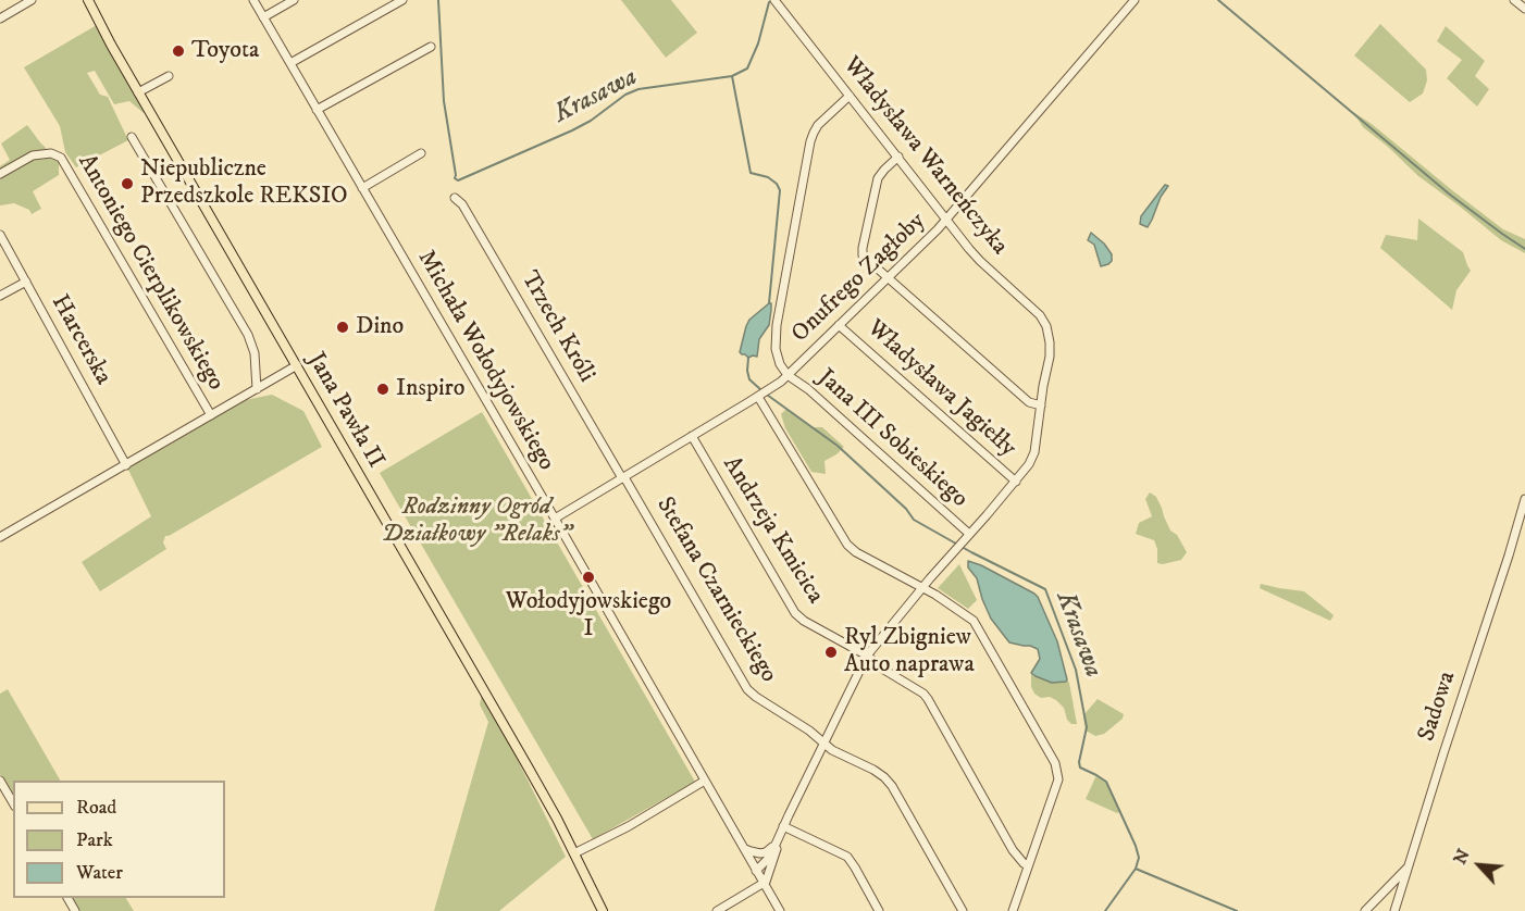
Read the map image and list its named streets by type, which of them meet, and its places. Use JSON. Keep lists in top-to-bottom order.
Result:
{
  "streets": {
    "main road": ["Jana Pawła II"],
    "street": [
      "Władysława Warneńczyka",
      "Antoniego Cierplikowskiego",
      "Onufrego Zagłoby",
      "Trzech Króli",
      "Harcerska",
      "Michała Wołodyjowskiego",
      "Władysława Jagiełły",
      "Jana III Sobieskiego",
      "Andrzeja Kmicica",
      "Stefana Czarnieckiego",
      "Sadowa"
    ]
  },
  "crossings": [
    ["Władysława Warneńczyka", "Onufrego Zagłoby"],
    ["Władysława Warneńczyka", "Władysława Jagiełły"],
    ["Władysława Warneńczyka", "Jana III Sobieskiego"],
    ["Władysława Warneńczyka", "Andrzeja Kmicica"],
    ["Władysława Warneńczyka", "Stefana Czarnieckiego"],
    ["Onufrego Zagłoby", "Trzech Króli"],
    ["Onufrego Zagłoby", "Michała Wołodyjowskiego"],
    ["Onufrego Zagłoby", "Władysława Jagiełły"],
    ["Onufrego Zagłoby", "Jana III Sobieskiego"],
    ["Onufrego Zagłoby", "Andrzeja Kmicica"],
    ["Onufrego Zagłoby", "Stefana Czarnieckiego"],
    ["Trzech Króli", "Stefana Czarnieckiego"]
  ],
  "water": ["Krasawa"],
  "parks": ["Rodzinny Ogród Działkowy \"Relaks\""],
  "places": [
    "Toyota",
    "Niepubliczne Przedszkole REKSIO",
    "Dino",
    "Inspiro",
    "Wołodyjowskiego I",
    "Ryl Zbigniew Auto naprawa"
  ],
  "legend": ["Road", "Park", "Water"],
  "north": "top left"
}
